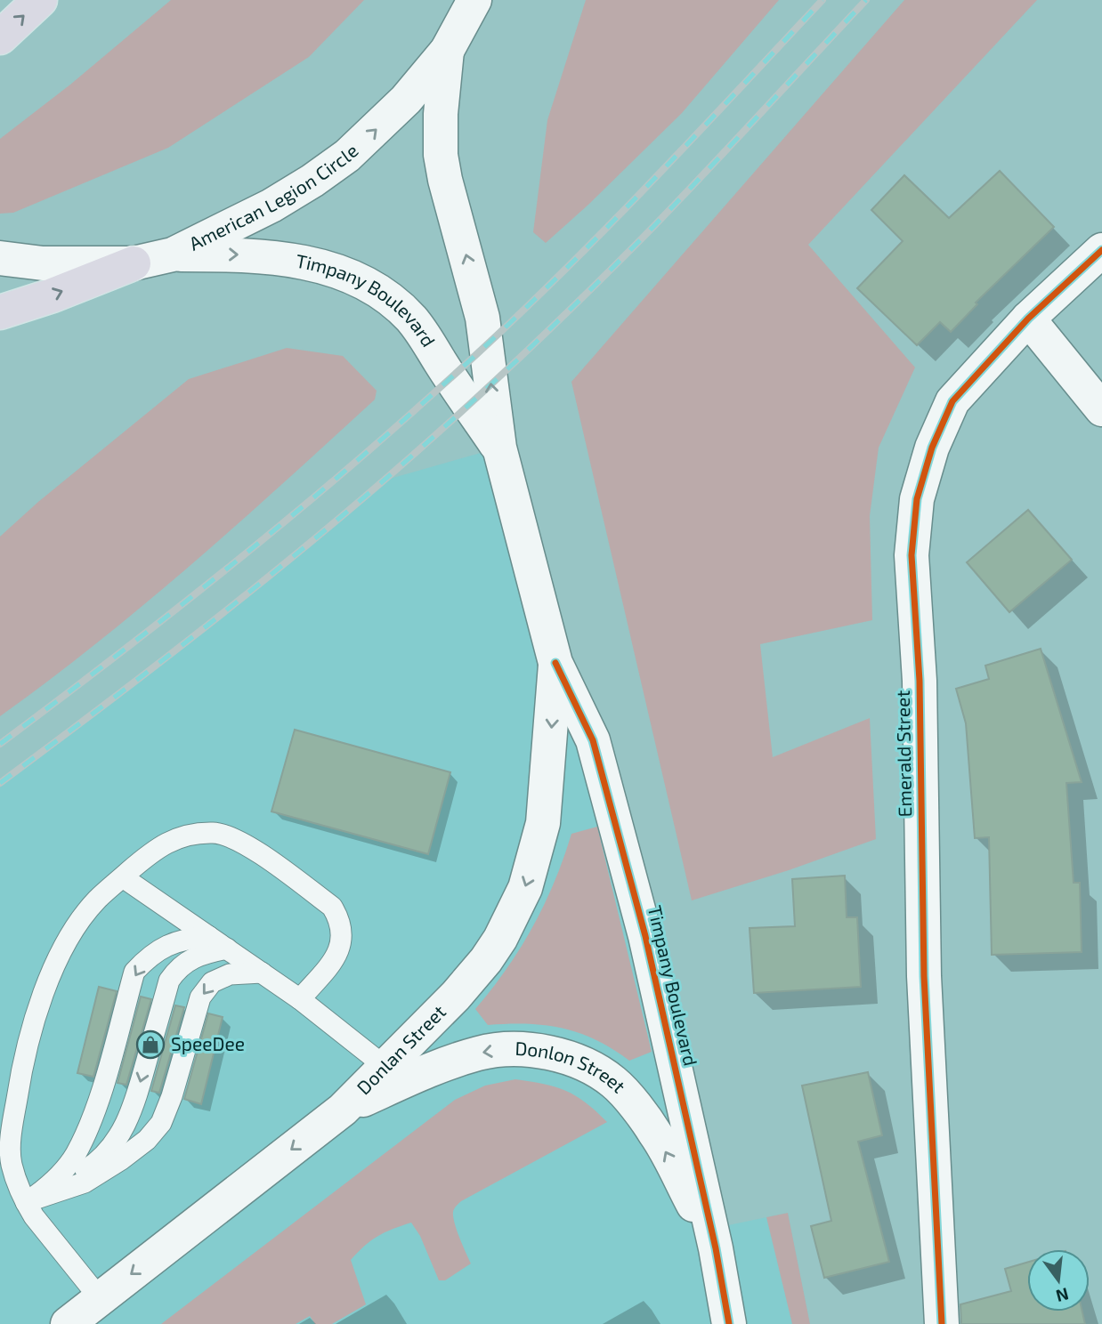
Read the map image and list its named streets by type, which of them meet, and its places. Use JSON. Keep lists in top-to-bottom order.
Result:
{
  "streets": {
    "main road": [
      "American Legion Circle",
      "Timpany Boulevard",
      "Emerald Street",
      "Donlan Street",
      "Donlon Street"
    ]
  },
  "crossings": [
    ["American Legion Circle", "Timpany Boulevard"],
    ["Timpany Boulevard", "Donlan Street"],
    ["Timpany Boulevard", "Donlon Street"],
    ["Donlan Street", "Donlon Street"]
  ],
  "one_way": ["American Legion Circle", "Donlan Street", "Donlon Street"],
  "places": {
    "shop": ["SpeeDee"]
  },
  "north": "bottom"
}
